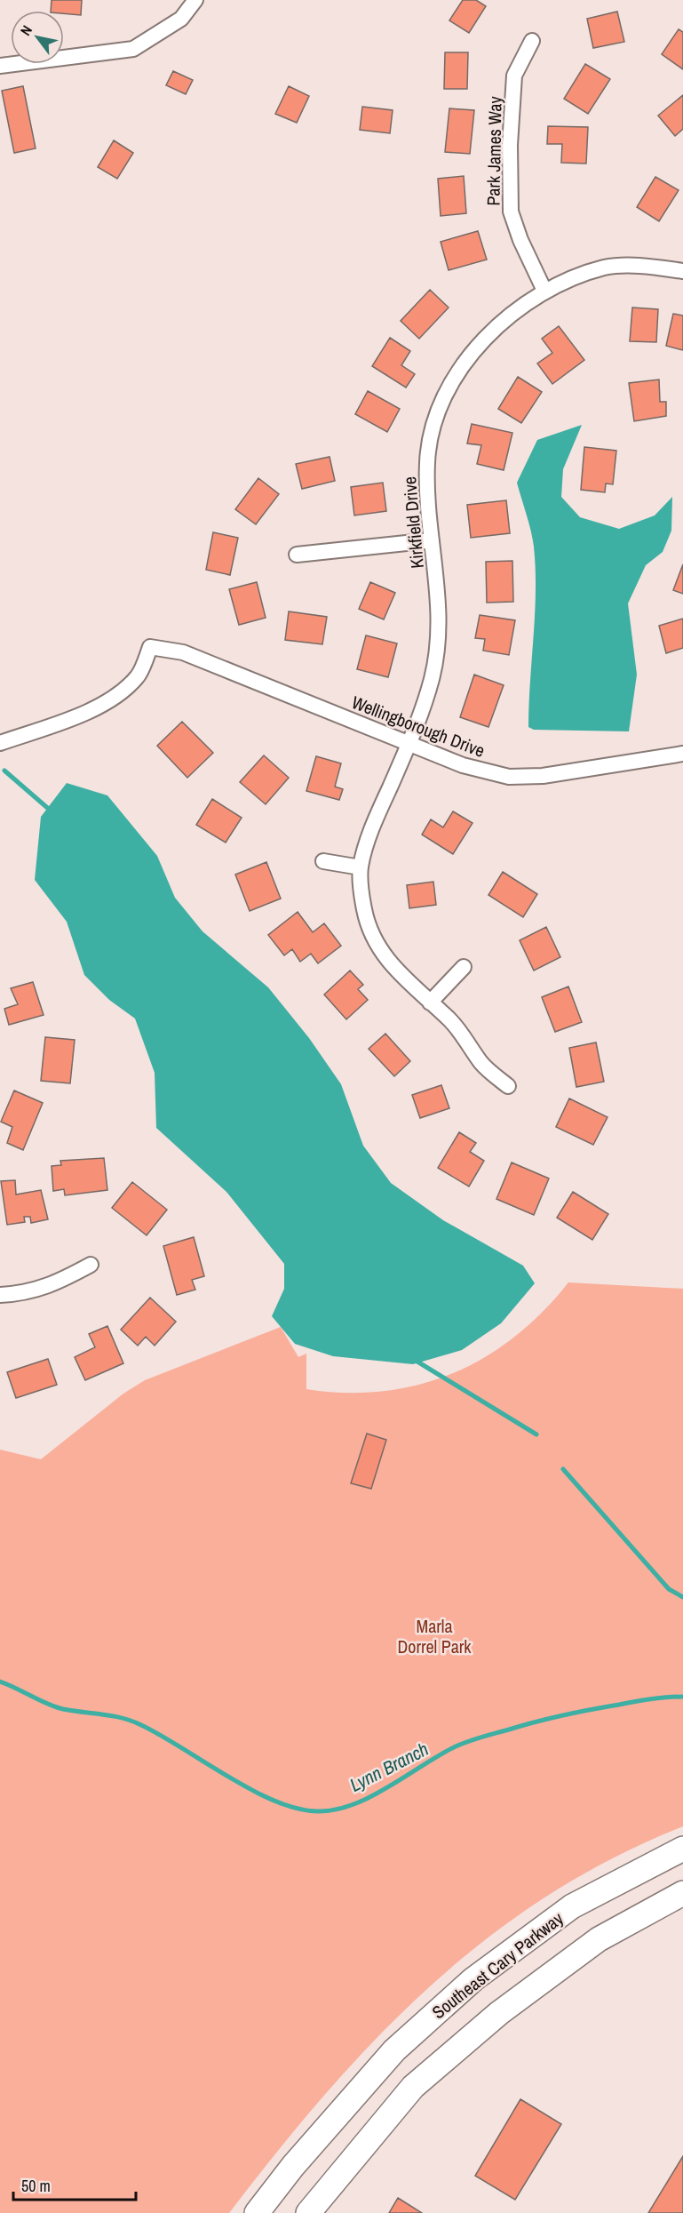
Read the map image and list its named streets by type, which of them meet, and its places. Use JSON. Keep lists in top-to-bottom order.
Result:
{
  "streets": {
    "main road": ["Southeast Cary Parkway"],
    "street": ["Park James Way", "Kirkfield Drive", "Wellingborough Drive"]
  },
  "crossings": [
    ["Park James Way", "Kirkfield Drive"],
    ["Kirkfield Drive", "Wellingborough Drive"]
  ],
  "water": ["Lynn Branch"],
  "parks": ["Marla Dorrel Park"],
  "scale_bar": "50 m",
  "north": "top left"
}
